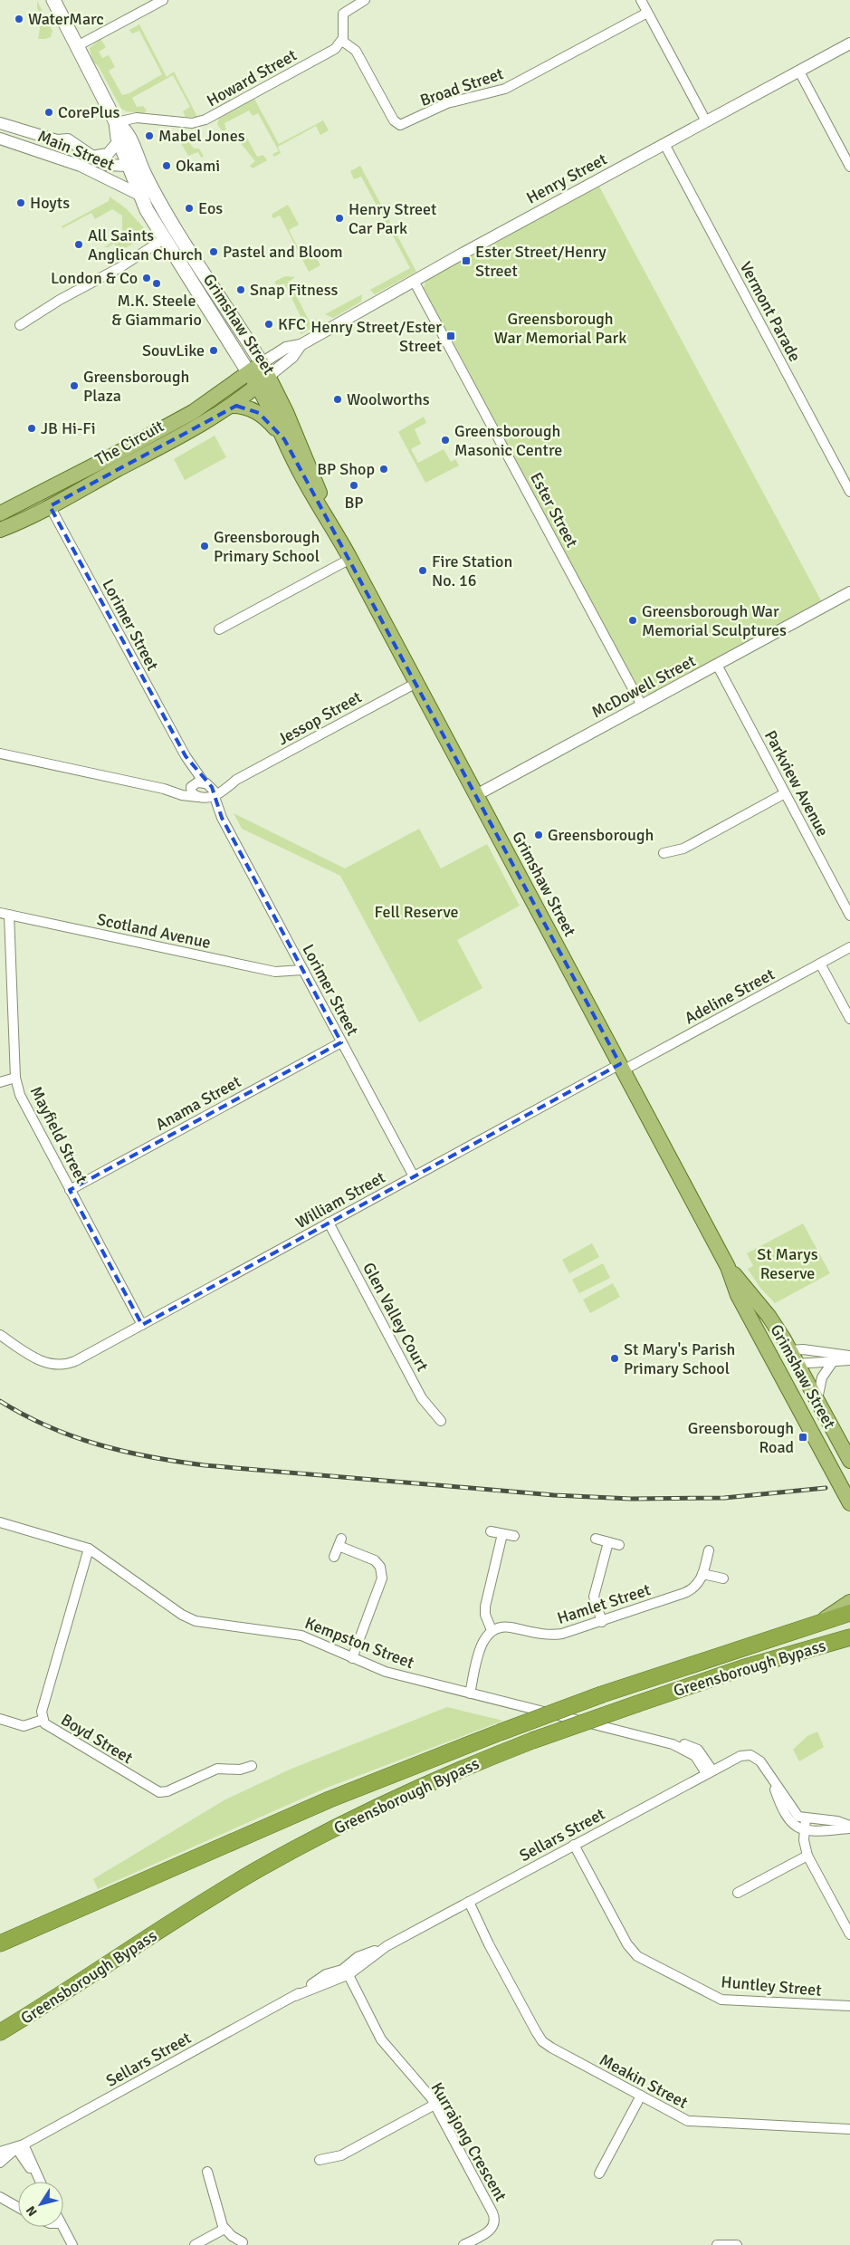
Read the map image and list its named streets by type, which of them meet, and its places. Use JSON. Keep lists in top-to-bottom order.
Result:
{
  "streets": {
    "highway": ["Greensborough Bypass"],
    "main road": ["Grimshaw Street", "The Circuit"],
    "street": [
      "Howard Street",
      "Broad Street",
      "Main Street",
      "Henry Street",
      "Vermont Parade",
      "Ester Street",
      "Lorimer Street",
      "McDowell Street",
      "Jessop Street",
      "Parkview Avenue",
      "Scotland Avenue",
      "Adeline Street",
      "Anama Street",
      "Mayfield Street",
      "William Street",
      "Glen Valley Court",
      "Hamlet Street",
      "Kempston Street",
      "Boyd Street",
      "Sellars Street",
      "Huntley Street",
      "Meakin Street",
      "Kurrajong Crescent"
    ]
  },
  "crossings": [
    ["Howard Street", "Broad Street"],
    ["Howard Street", "Grimshaw Street"],
    ["Main Street", "Grimshaw Street"],
    ["Henry Street", "Vermont Parade"],
    ["Henry Street", "Grimshaw Street"],
    ["Henry Street", "The Circuit"],
    ["Henry Street", "Ester Street"],
    ["Grimshaw Street", "The Circuit"],
    ["Grimshaw Street", "McDowell Street"],
    ["Grimshaw Street", "Jessop Street"],
    ["Grimshaw Street", "Adeline Street"],
    ["Grimshaw Street", "William Street"],
    ["The Circuit", "Lorimer Street"],
    ["Ester Street", "McDowell Street"],
    ["Lorimer Street", "Jessop Street"],
    ["Lorimer Street", "Scotland Avenue"],
    ["Lorimer Street", "Anama Street"],
    ["Lorimer Street", "William Street"],
    ["McDowell Street", "Parkview Avenue"],
    ["Scotland Avenue", "Mayfield Street"],
    ["Adeline Street", "William Street"],
    ["Anama Street", "Mayfield Street"],
    ["Mayfield Street", "William Street"],
    ["William Street", "Glen Valley Court"],
    ["Kempston Street", "Boyd Street"],
    ["Kempston Street", "Sellars Street"],
    ["Sellars Street", "Huntley Street"],
    ["Sellars Street", "Meakin Street"],
    ["Sellars Street", "Kurrajong Crescent"]
  ],
  "parks": ["Greensborough War Memorial Park", "Fell Reserve", "St Marys Reserve"],
  "places": {
    "other": [
      "WaterMarc",
      "CorePlus",
      "Mabel Jones",
      "Okami",
      "Hoyts",
      "Eos",
      "Henry Street Car Park",
      "All Saints Anglican Church",
      "Pastel and Bloom",
      "London & Co",
      "M.K. Steele & Giammario",
      "Snap Fitness",
      "KFC",
      "SouvLike",
      "Greensborough Plaza",
      "Woolworths",
      "JB Hi-Fi",
      "Greensborough Masonic Centre",
      "BP Shop",
      "BP",
      "Greensborough Primary School",
      "Fire Station No. 16",
      "Greensborough War Memorial Sculptures",
      "Greensborough",
      "St Mary's Parish Primary School"
    ],
    "transit": ["Ester Street/Henry Street", "Henry Street/Ester Street", "Greensborough Road"]
  },
  "north": "bottom left"
}
